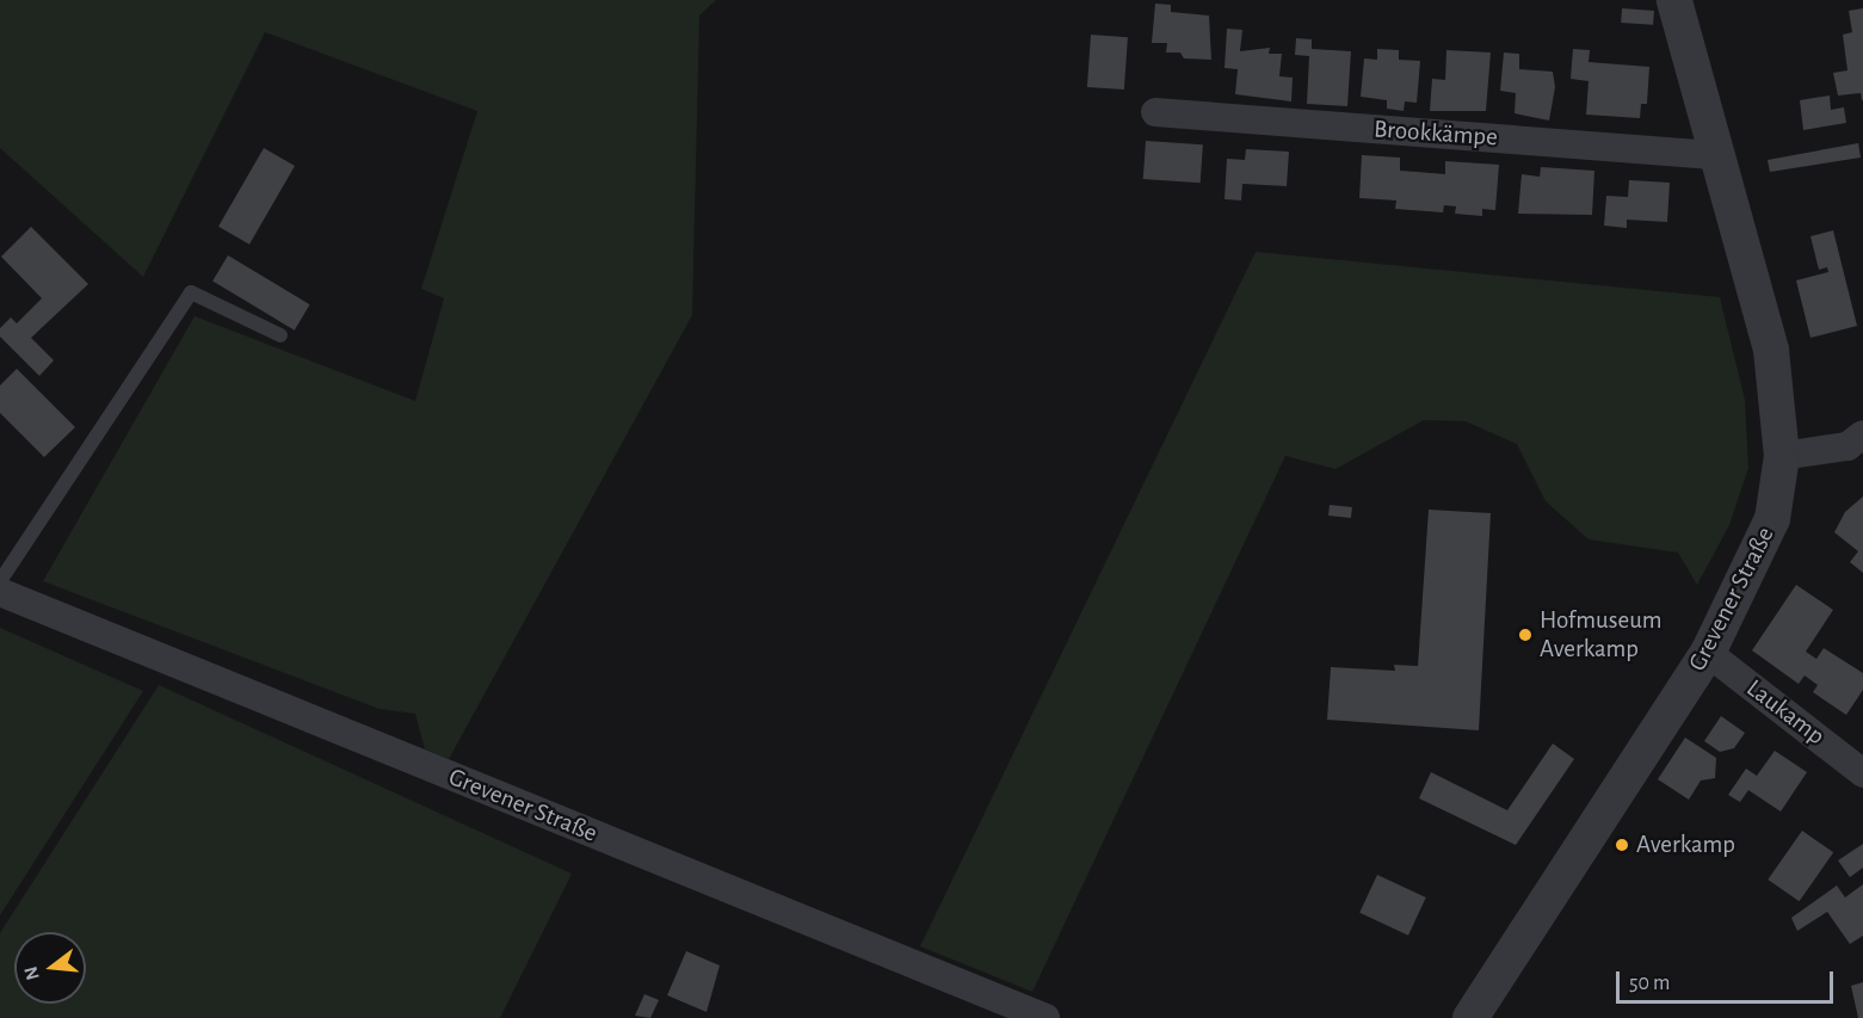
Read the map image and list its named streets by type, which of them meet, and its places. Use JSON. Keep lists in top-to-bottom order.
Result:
{
  "streets": {
    "street": ["Brookkämpe", "Grevener Straße", "Laukamp"]
  },
  "crossings": [
    ["Brookkämpe", "Grevener Straße"],
    ["Grevener Straße", "Laukamp"]
  ],
  "places": ["Hofmuseum Averkamp", "Averkamp"],
  "scale_bar": "50 m",
  "north": "left"
}
